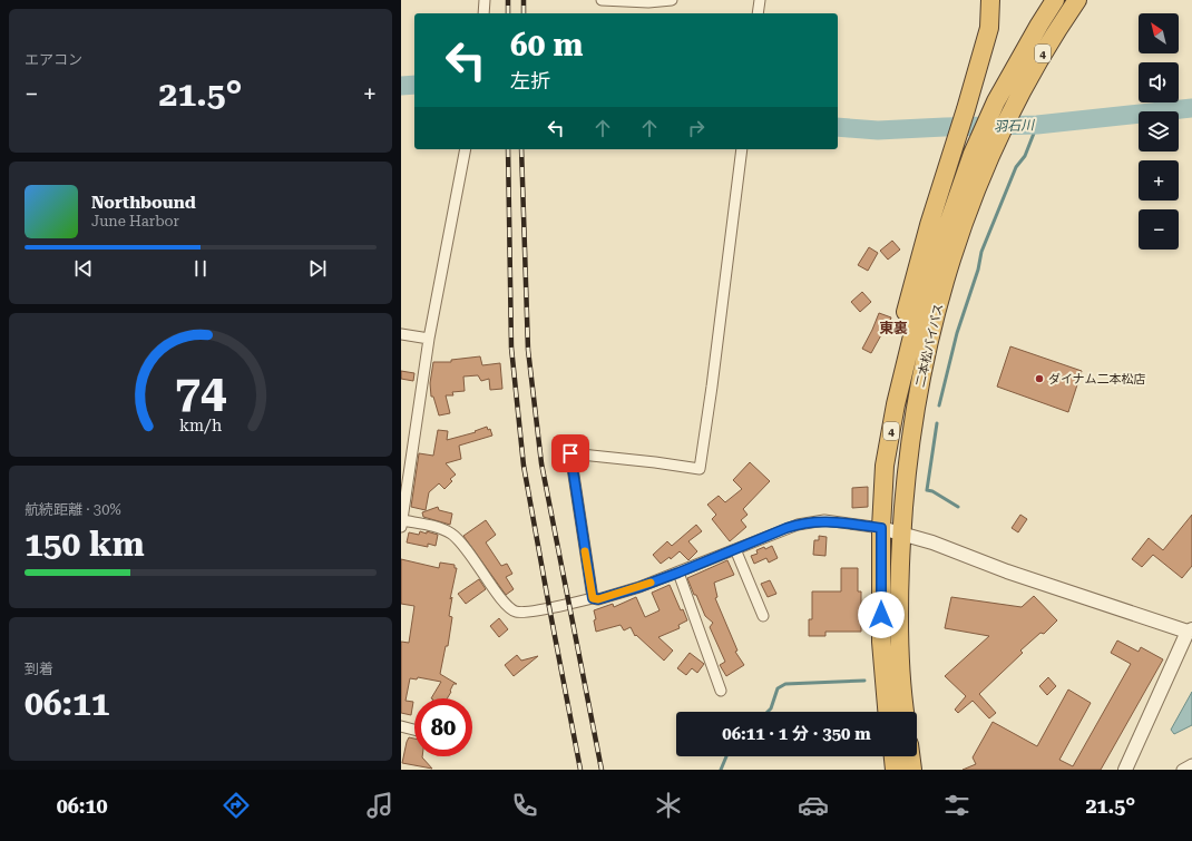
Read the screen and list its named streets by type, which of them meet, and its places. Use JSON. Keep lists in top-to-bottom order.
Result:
{
  "streets": {
    "highway": ["4", "二本松バイパス"]
  },
  "districts": ["東裏"],
  "water": ["羽石川"],
  "places": ["ダイナム二本松店"],
  "north": "top left",
  "page": {
    "tile": [
      "エアコン",
      ["航続距離 · 30%", "150 km"],
      ["到着", "06:11"]
    ],
    "map_buttons": ["+", "−"],
    "turn": ["60 m", "左折"],
    "heat": ["−", "21.5°", "+"],
    "song": ["Northbound", "June Harbor"],
    "limit": "80",
    "trip": "06:11 · 1 分 · 350 m",
    "tabs": ["06:10", "21.5°"],
    "gauge": ["74", "km/h"]
  }
}
